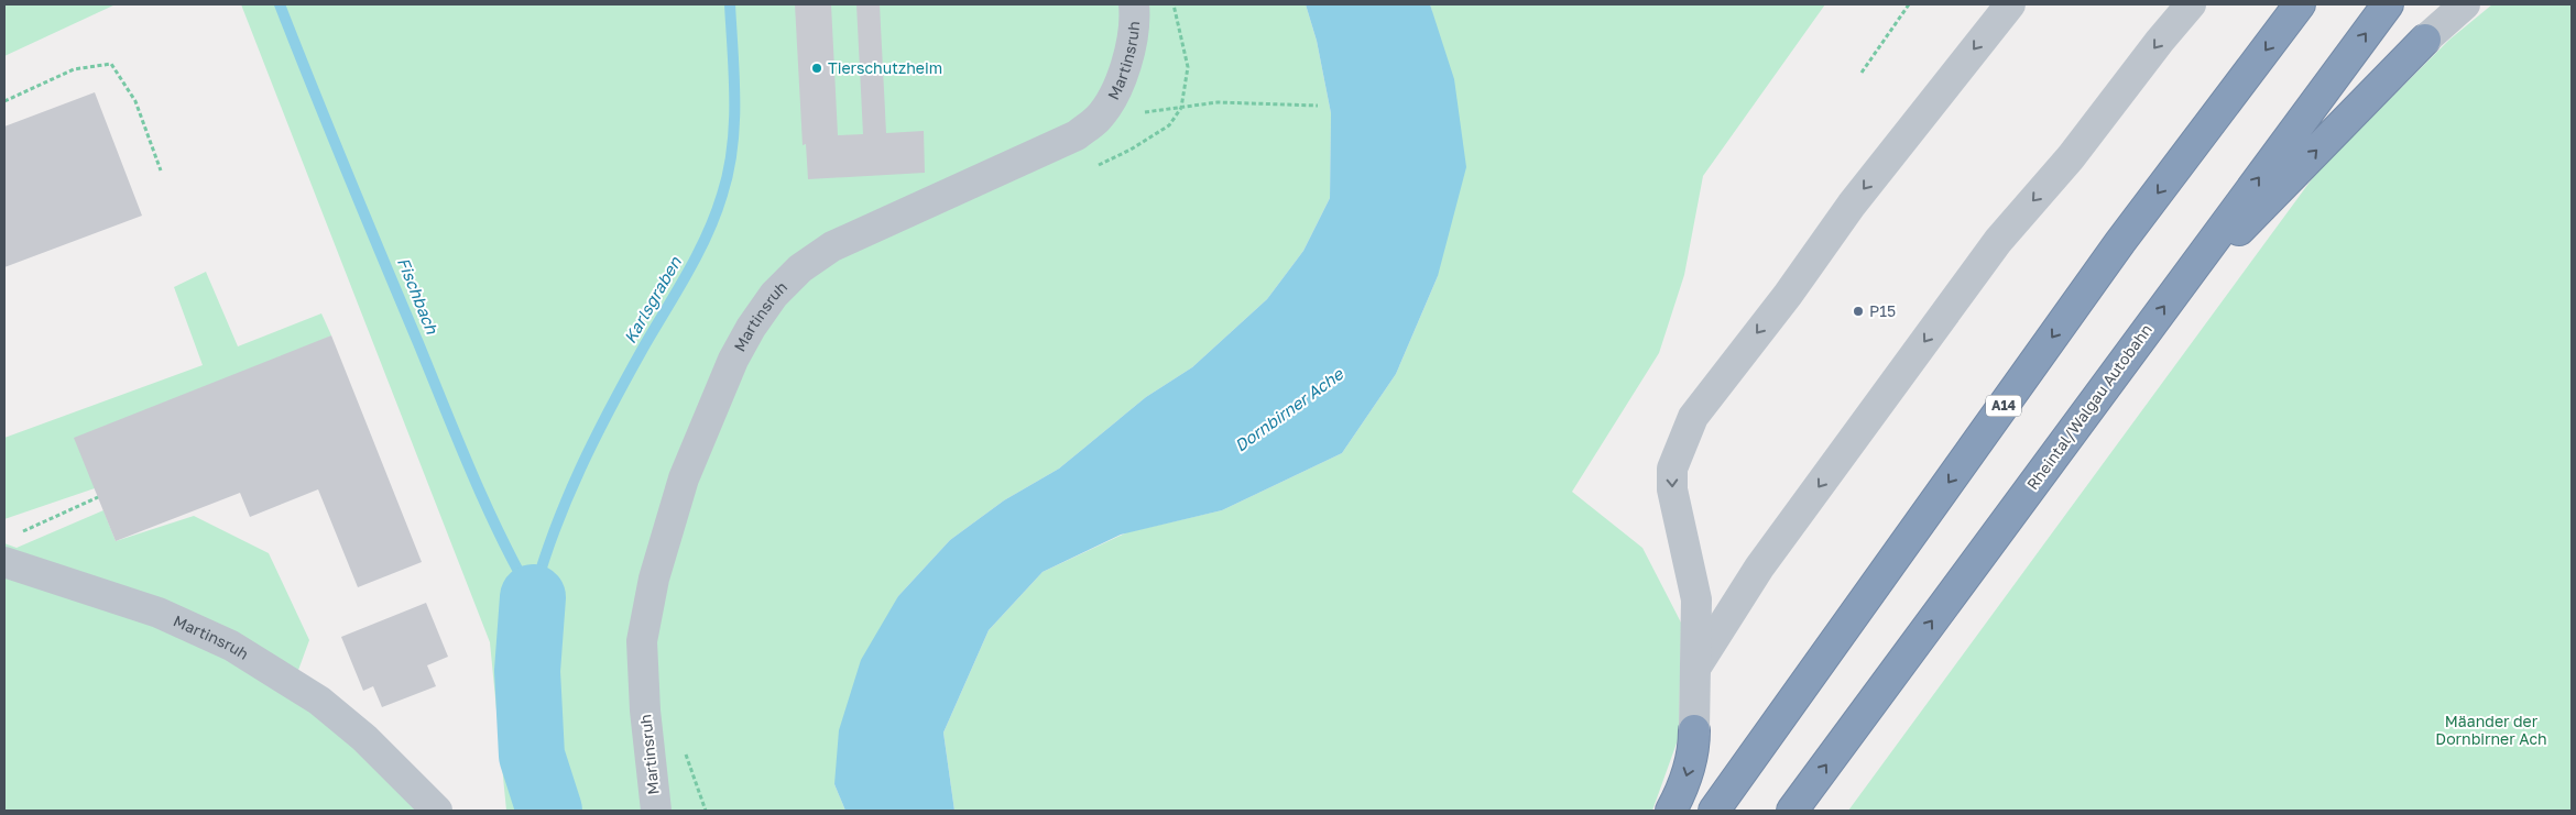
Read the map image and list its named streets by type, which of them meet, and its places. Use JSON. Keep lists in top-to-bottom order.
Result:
{
  "streets": {
    "highway": ["A14", "Rheintal/Walgau Autobahn"],
    "street": ["Martinsruh"]
  },
  "water": ["Fischbach", "Karlsgraben", "Dornbirner Ache"],
  "parks": ["Mäander der Dornbirner Ach"],
  "places": ["Tierschutzheim", "P15"]
}
